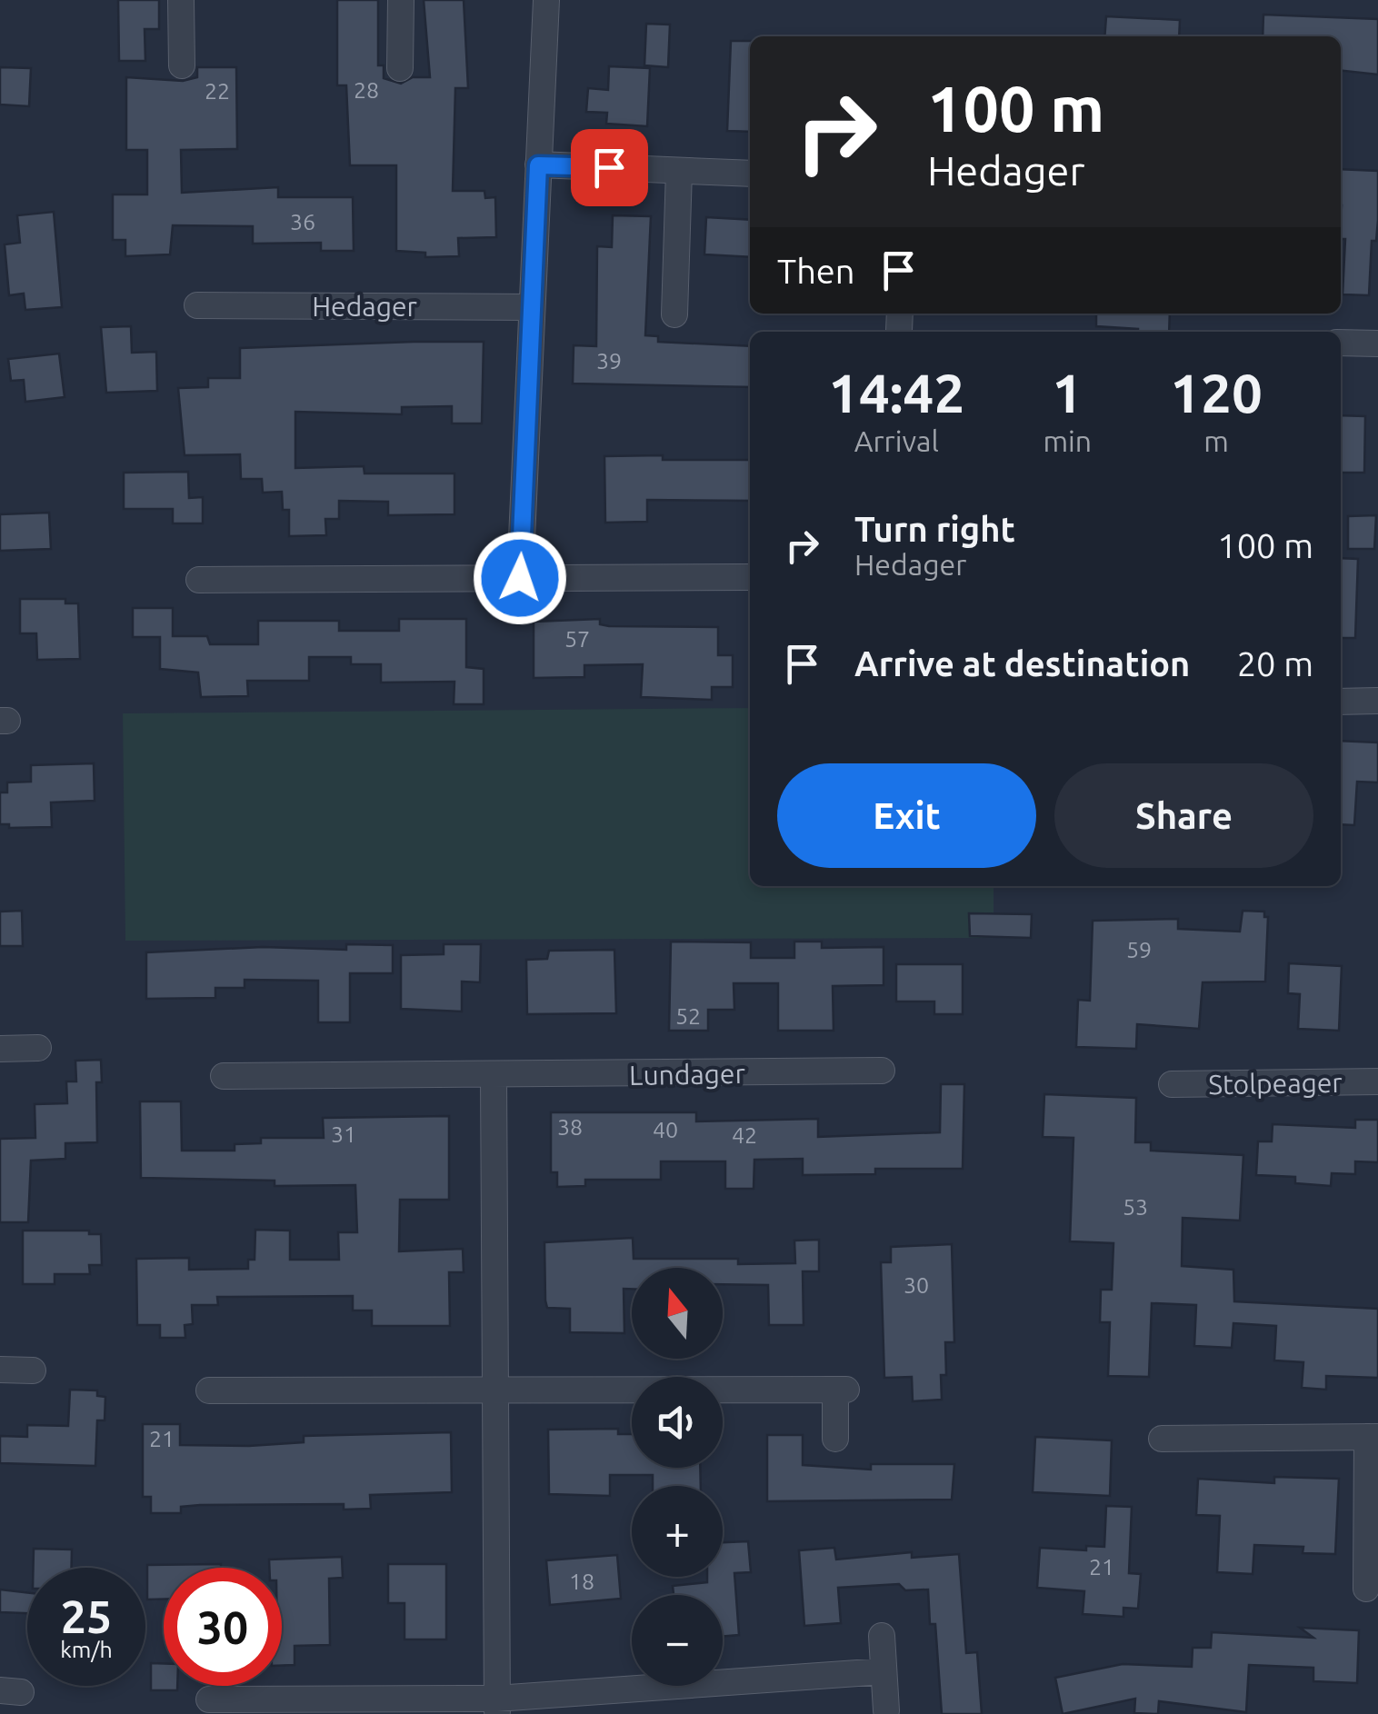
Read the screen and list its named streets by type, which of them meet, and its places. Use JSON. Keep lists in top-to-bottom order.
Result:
{
  "streets": {
    "street": ["Hedager", "Lundager", "Stolpeager"]
  },
  "house_numbers": [
    "28",
    "22",
    "36",
    "39",
    "57",
    "59",
    "52",
    "38",
    "40",
    "31",
    "42",
    "53",
    "30",
    "21",
    "21",
    "18"
  ],
  "north": "top",
  "page": {
    "turn": ["100 m", "Hedager"],
    "then": "Then",
    "eta": [
      "14:42",
      "Arrival",
      "1",
      "min",
      "120",
      "m"
    ],
    "list": [
      {
        "name": "Turn right",
        "note": "Hedager",
        "value": "100 m"
      },
      {
        "name": "Arrive at destination",
        "value": "20 m"
      }
    ],
    "buttons": ["Exit", "Share"],
    "map_buttons": ["+", "−"],
    "speed": "25 km/h",
    "limit": "30"
  }
}
